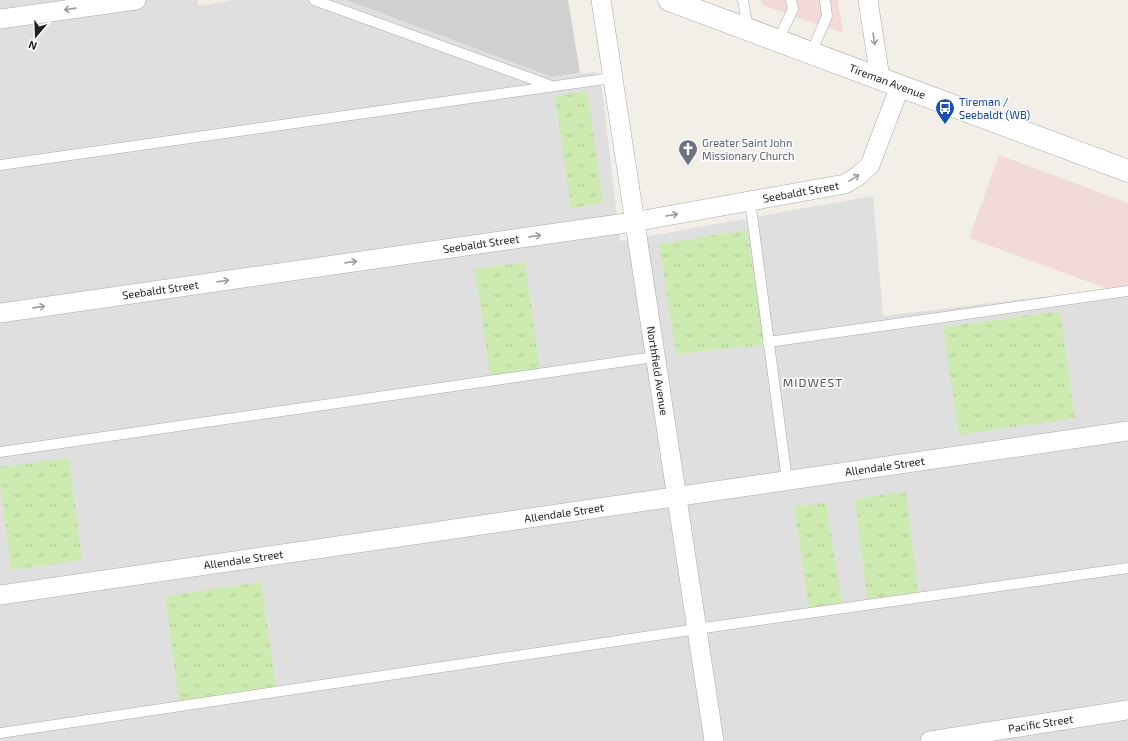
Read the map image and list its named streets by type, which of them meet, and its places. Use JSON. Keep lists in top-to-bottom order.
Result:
{
  "streets": {
    "street": [
      "Tireman Avenue",
      "Seebaldt Street",
      "Northfield Avenue",
      "Allendale Street",
      "Pacific Street"
    ]
  },
  "crossings": [
    ["Tireman Avenue", "Seebaldt Street"],
    ["Seebaldt Street", "Northfield Avenue"],
    ["Northfield Avenue", "Allendale Street"]
  ],
  "one_way": ["Seebaldt Street"],
  "districts": ["MIDWEST"],
  "places": {
    "bus stop": ["Tireman / Seebaldt (WB)"],
    "church": ["Greater Saint John Missionary Church"]
  },
  "north": "bottom"
}
